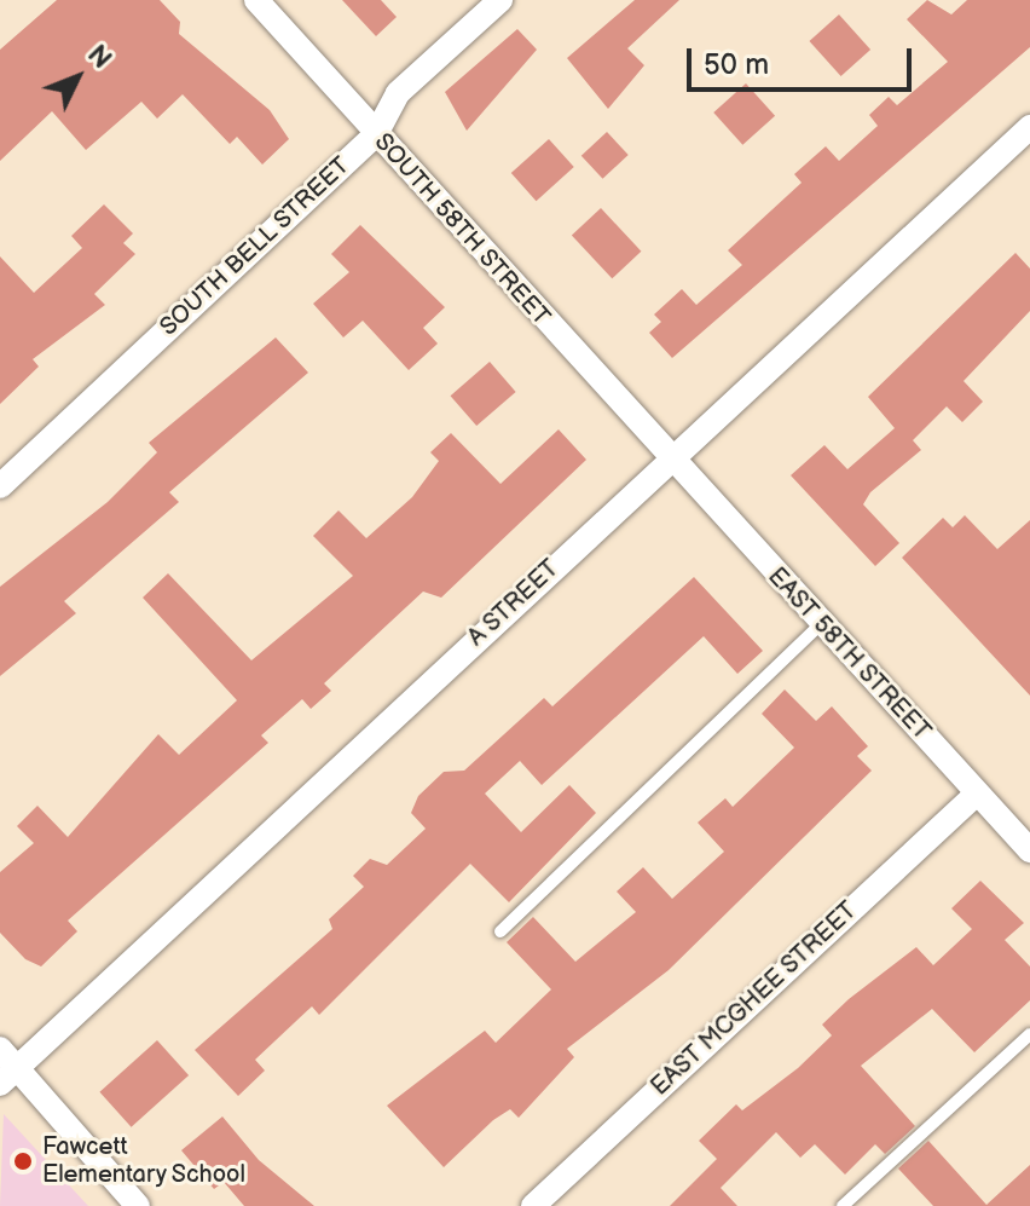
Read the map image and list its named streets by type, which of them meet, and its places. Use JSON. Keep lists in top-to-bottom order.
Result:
{
  "streets": {
    "street": [
      "SOUTH 58TH STREET",
      "SOUTH BELL STREET",
      "A STREET",
      "EAST 58TH STREET",
      "EAST MCGHEE STREET"
    ]
  },
  "crossings": [
    ["SOUTH 58TH STREET", "SOUTH BELL STREET"],
    ["SOUTH 58TH STREET", "A STREET"],
    ["SOUTH 58TH STREET", "EAST 58TH STREET"],
    ["A STREET", "EAST 58TH STREET"],
    ["EAST 58TH STREET", "EAST MCGHEE STREET"]
  ],
  "places": ["Fawcett Elementary School"],
  "scale_bar": "50 m",
  "north": "top right"
}
